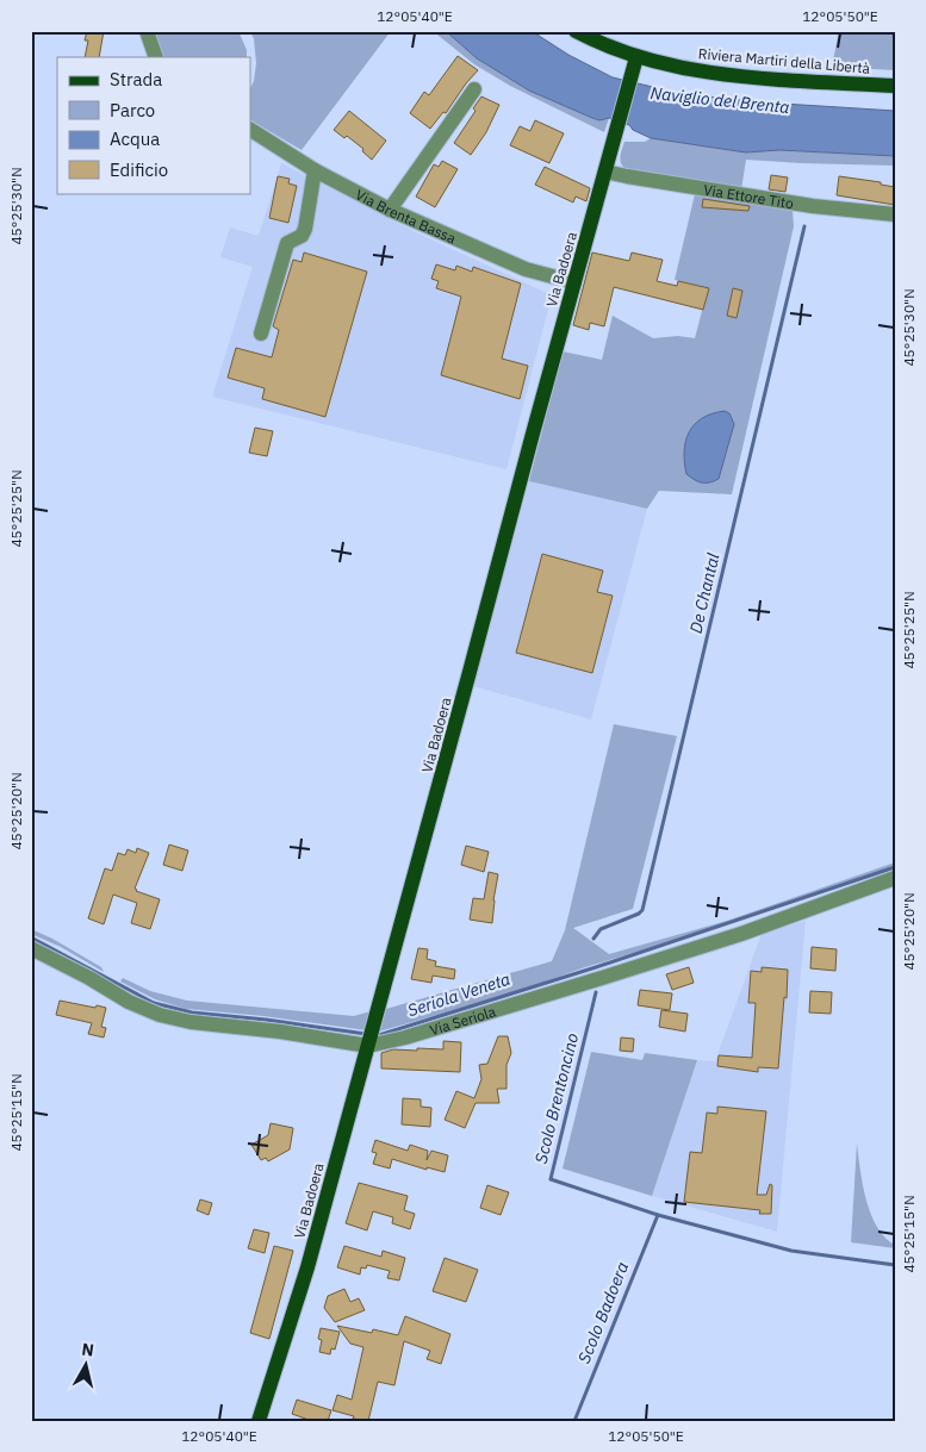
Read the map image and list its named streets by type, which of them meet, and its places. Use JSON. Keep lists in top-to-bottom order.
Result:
{
  "streets": {
    "main road": ["Riviera Martiri della Libertà", "Via Badoera"],
    "street": ["Via Ettore Tito", "Via Brenta Bassa", "Via Seriola"]
  },
  "crossings": [
    ["Riviera Martiri della Libertà", "Via Badoera"],
    ["Via Ettore Tito", "Via Badoera"],
    ["Via Brenta Bassa", "Via Badoera"],
    ["Via Badoera", "Via Seriola"]
  ],
  "water": [
    "Naviglio del Brenta",
    "De Chantal",
    "Seriola Veneta",
    "Scolo Brentoncino",
    "Scolo Badoera"
  ],
  "legend": [
    "Strada",
    "Parco",
    "Acqua",
    "Edificio"
  ],
  "north": "top",
  "coordinates": [
    "12°05'40\"E",
    "12°05'50\"E",
    "45°25'30\"N",
    "45°25'25\"N",
    "45°25'20\"N",
    "45°25'15\"N"
  ]
}
